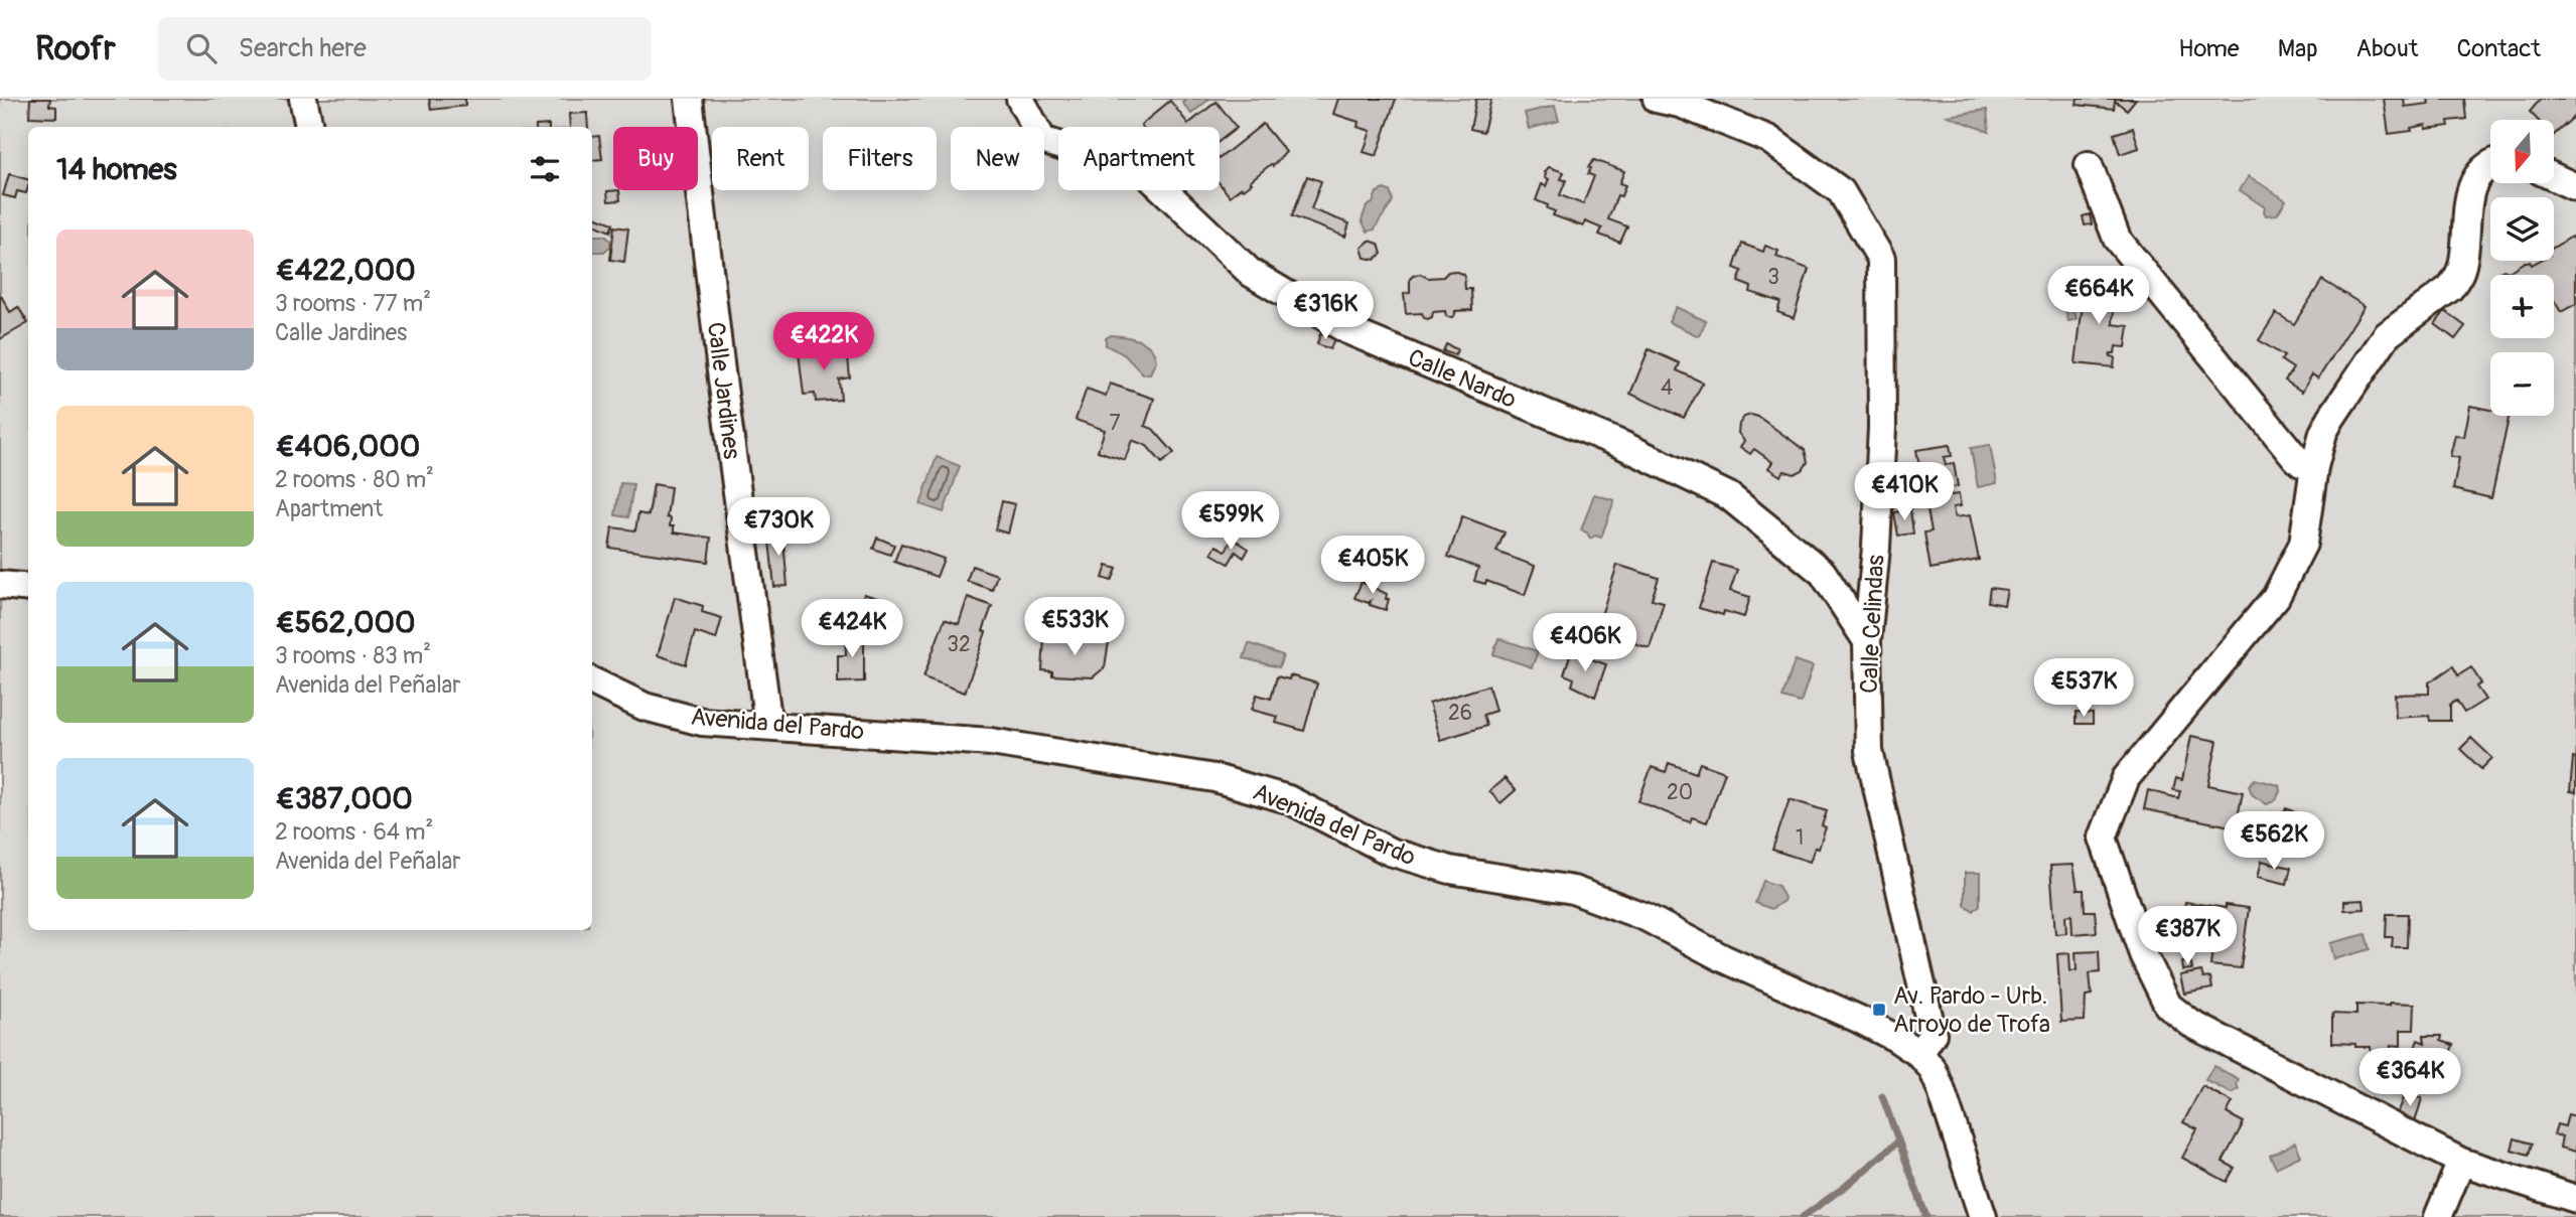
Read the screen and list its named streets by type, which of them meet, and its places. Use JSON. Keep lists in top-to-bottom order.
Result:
{
  "streets": {
    "street": [
      "Calle Nardo",
      "Calle Jardines",
      "Calle Celindas",
      "Avenida del Pardo"
    ]
  },
  "crossings": [
    ["Calle Nardo", "Calle Celindas"],
    ["Calle Jardines", "Avenida del Pardo"],
    ["Calle Celindas", "Avenida del Pardo"]
  ],
  "places": {
    "transit": ["Av. Pardo - Urb. Arroyo de Trofa"]
  },
  "house_numbers": [
    "3",
    "4",
    "7",
    "32",
    "26",
    "20",
    "1"
  ],
  "north": "bottom",
  "page": {
    "header": "Roofr",
    "search": "Search here",
    "nav": [
      "Home",
      "Map",
      "About",
      "Contact"
    ],
    "map_buttons": ["+", "−"],
    "chip": [
      "Buy",
      "Rent",
      "Filters",
      "New",
      "Apartment"
    ],
    "heading": "14 homes",
    "list": [
      {
        "name": "€422,000",
        "note": "3 rooms · 77 m² · Calle Jardines"
      },
      {
        "name": "€406,000",
        "note": "2 rooms · 80 m² · Apartment"
      },
      {
        "name": "€562,000",
        "note": "3 rooms · 83 m² · Avenida del Peñalar"
      },
      {
        "name": "€387,000",
        "note": "2 rooms · 64 m² · Avenida del Peñalar"
      }
    ],
    "price": [
      "€664K",
      "€316K",
      "€422K",
      "€410K",
      "€599K",
      "€730K",
      "€405K",
      "€533K",
      "€424K",
      "€406K",
      "€537K",
      "€562K",
      "€387K",
      "€364K"
    ]
  }
}
